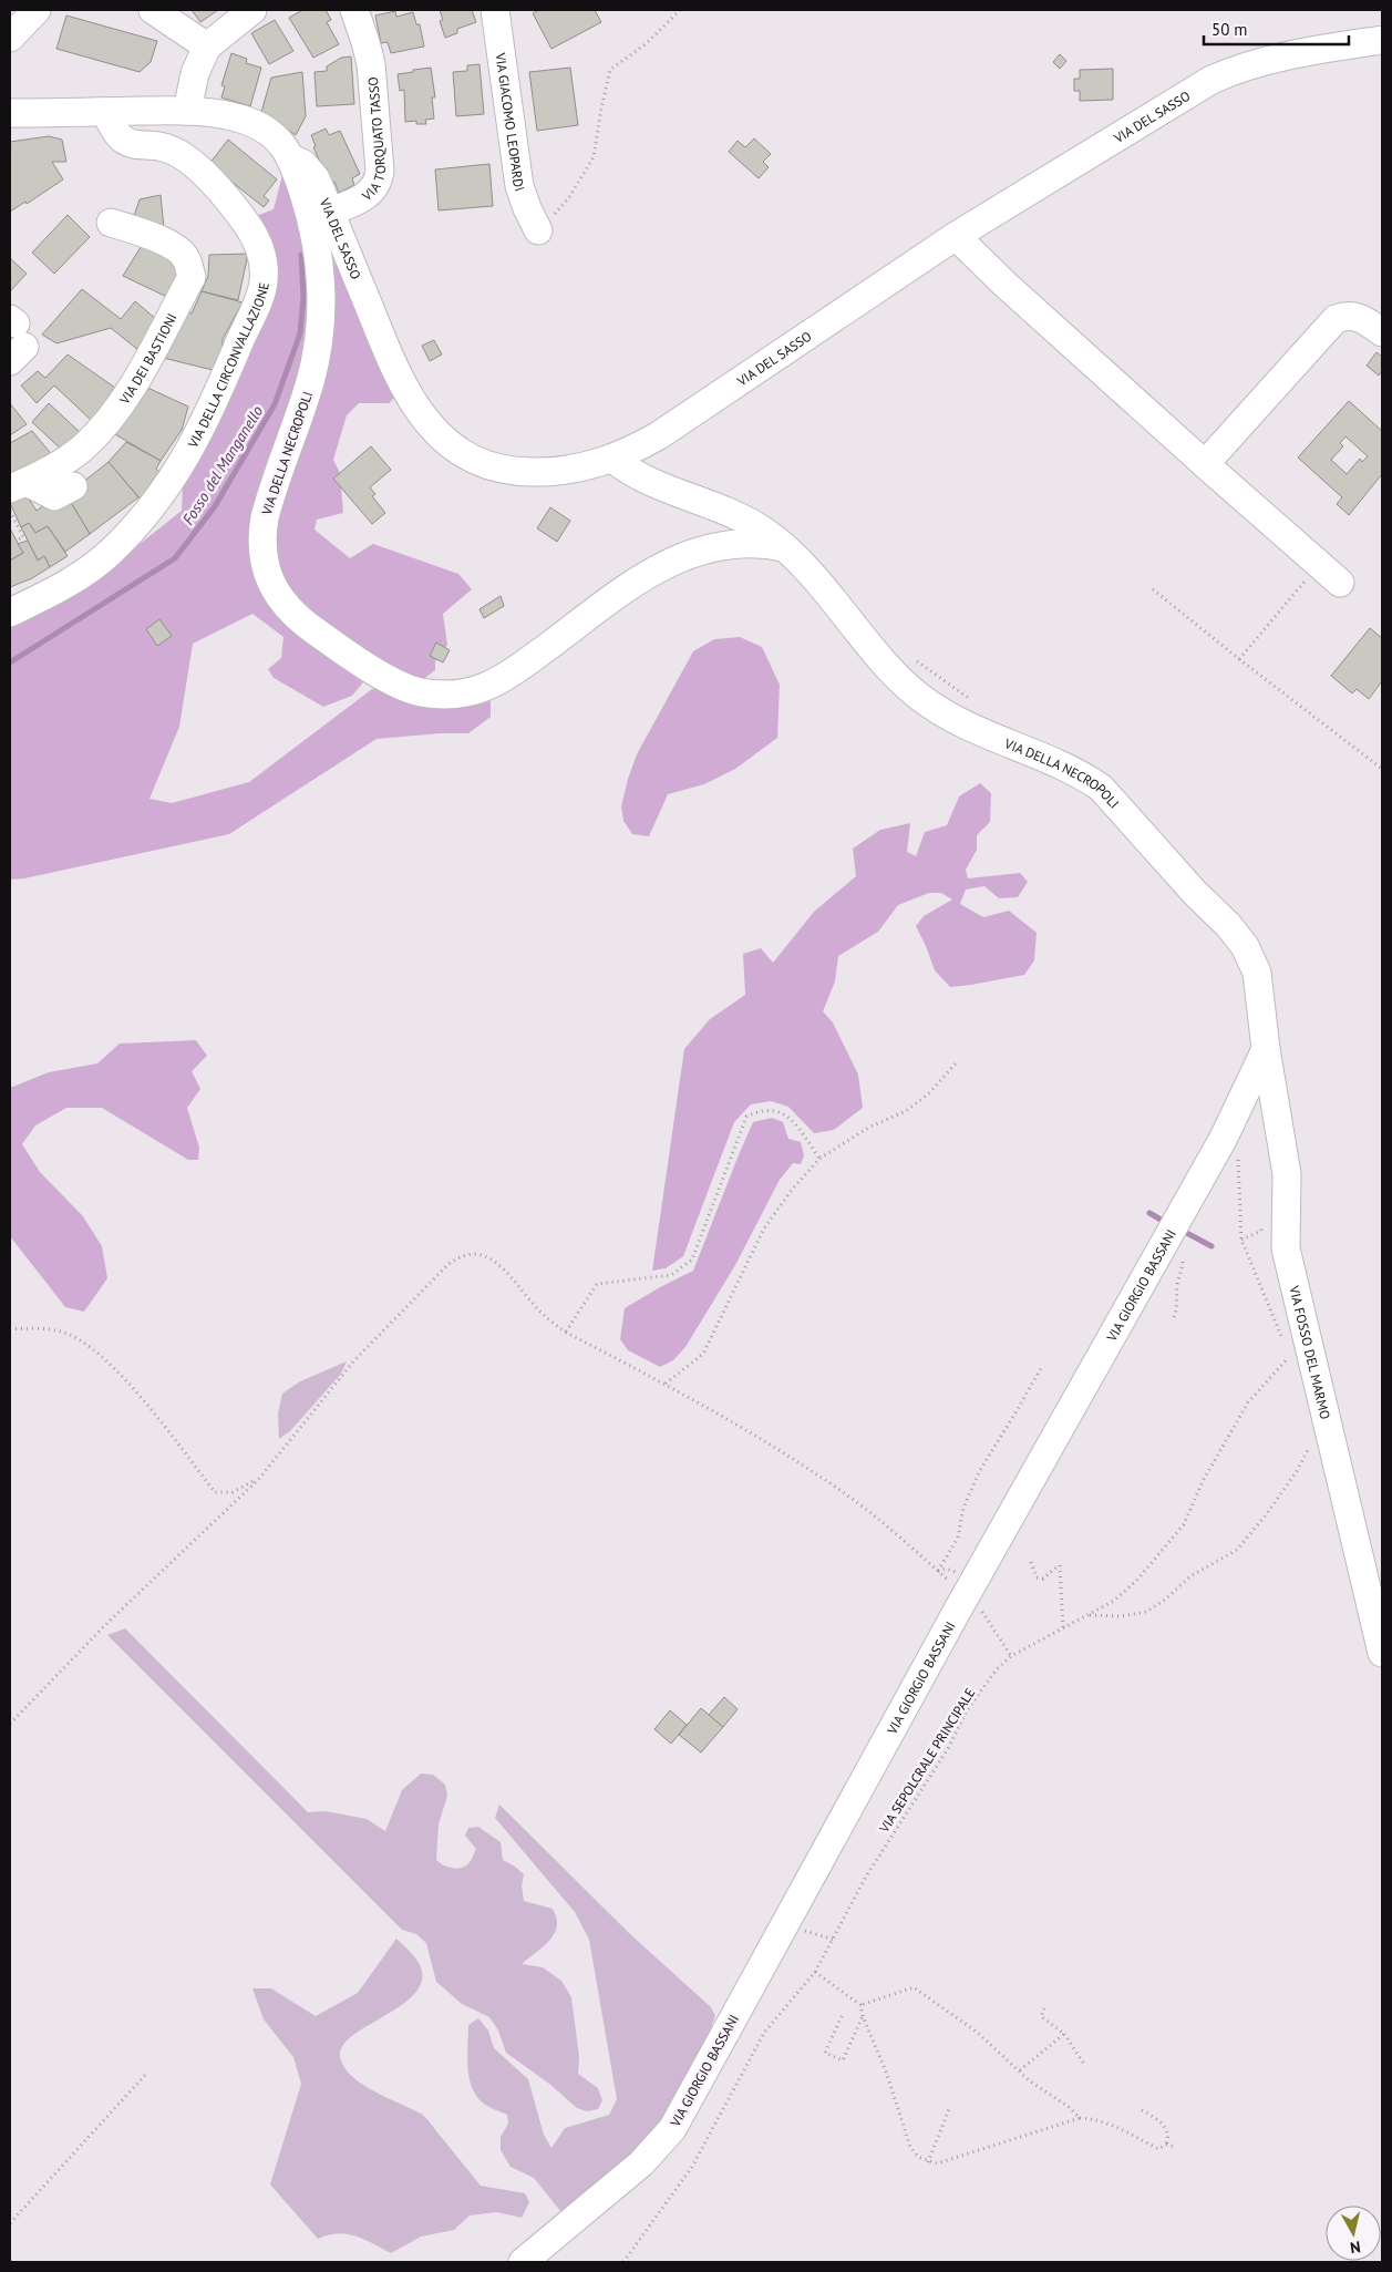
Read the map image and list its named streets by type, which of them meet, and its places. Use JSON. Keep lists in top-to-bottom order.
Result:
{
  "streets": {
    "street": [
      "VIA DEL SASSO",
      "VIA GIACOMO LEOPARDI",
      "VIA TORQUATO TASSO",
      "VIA DEI BASTIONI",
      "VIA DELLA CIRCONVALLAZIONE",
      "VIA DELLA NECROPOLI",
      "VIA GIORGIO BASSANI",
      "VIA FOSSO DEL MARMO"
    ],
    "path": ["VIA SEPOLCRALE PRINCIPALE"]
  },
  "crossings": [
    ["VIA DEL SASSO", "VIA TORQUATO TASSO"],
    ["VIA DEL SASSO", "VIA DELLA NECROPOLI"],
    ["VIA DELLA CIRCONVALLAZIONE", "VIA DELLA NECROPOLI"],
    ["VIA DELLA NECROPOLI", "VIA GIORGIO BASSANI"],
    ["VIA DELLA NECROPOLI", "VIA FOSSO DEL MARMO"],
    ["VIA GIORGIO BASSANI", "VIA FOSSO DEL MARMO"]
  ],
  "water": ["Fosso del Manganello"],
  "scale_bar": "50 m",
  "north": "bottom"
}
